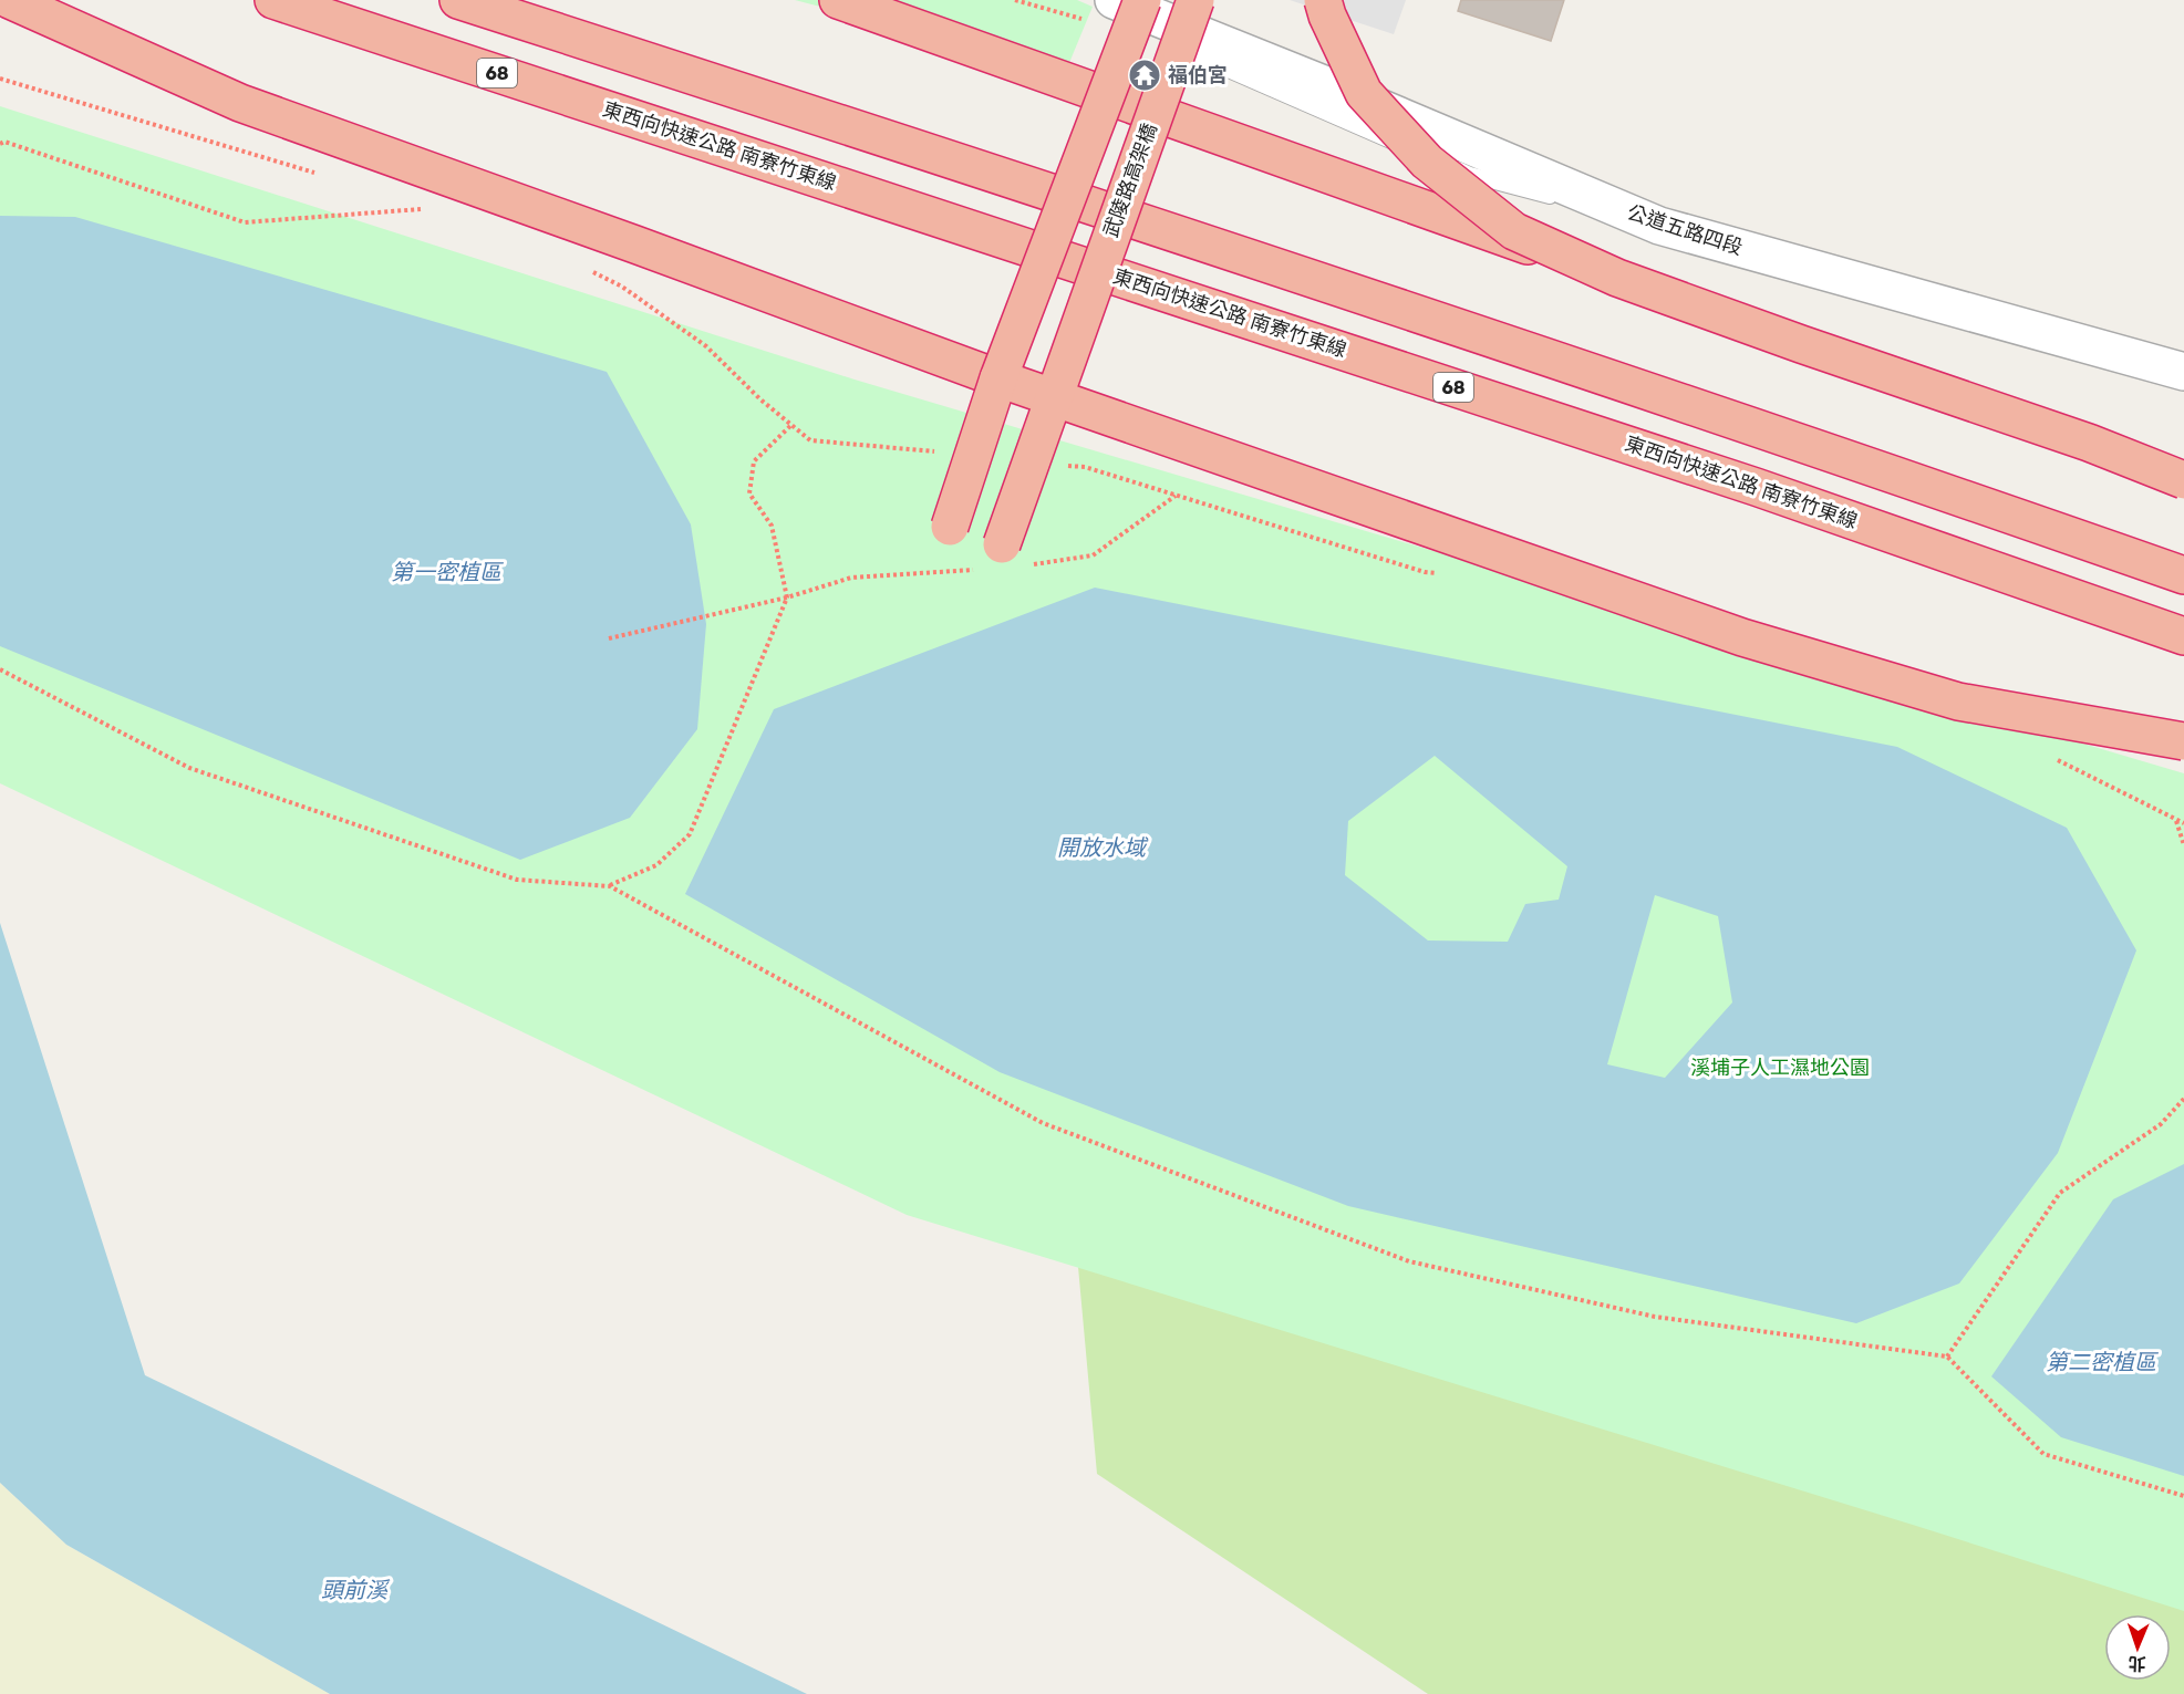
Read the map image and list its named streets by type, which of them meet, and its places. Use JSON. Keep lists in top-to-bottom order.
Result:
{
  "streets": {
    "highway": ["68", "東西向快速公路 南寮竹東線", "武陵路高架橋"],
    "street": ["公道五路四段"]
  },
  "crossings": [
    ["武陵路高架橋", "公道五路四段"]
  ],
  "water": [
    "第一密植區",
    "開放水域",
    "第二密植區",
    "頭前溪"
  ],
  "parks": ["溪埔子人工濕地公園"],
  "places": {
    "temple": ["福伯宮"]
  },
  "north": "bottom"
}
